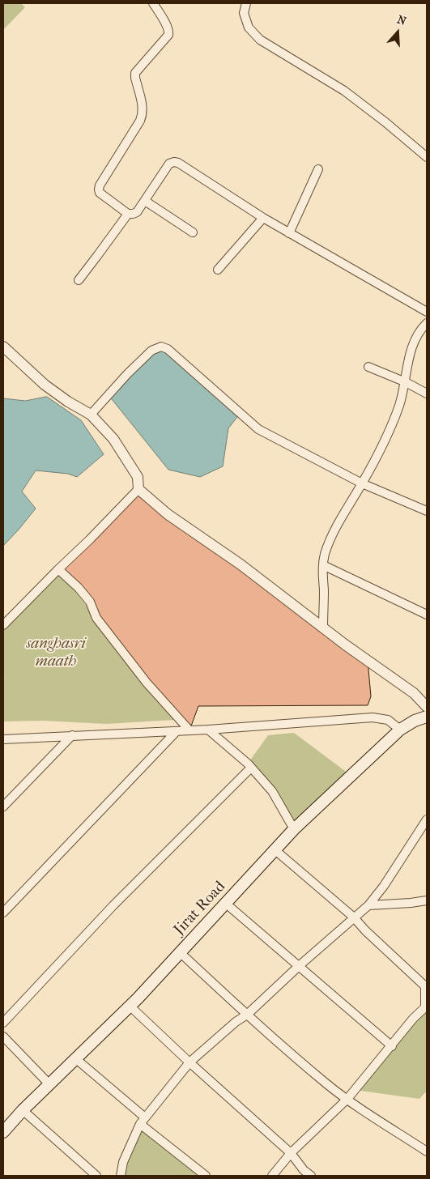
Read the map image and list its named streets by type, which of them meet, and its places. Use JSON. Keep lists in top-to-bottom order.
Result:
{
  "streets": {
    "main road": ["Jirat Road"]
  },
  "parks": ["sanghasri maath"],
  "north": "top"
}
